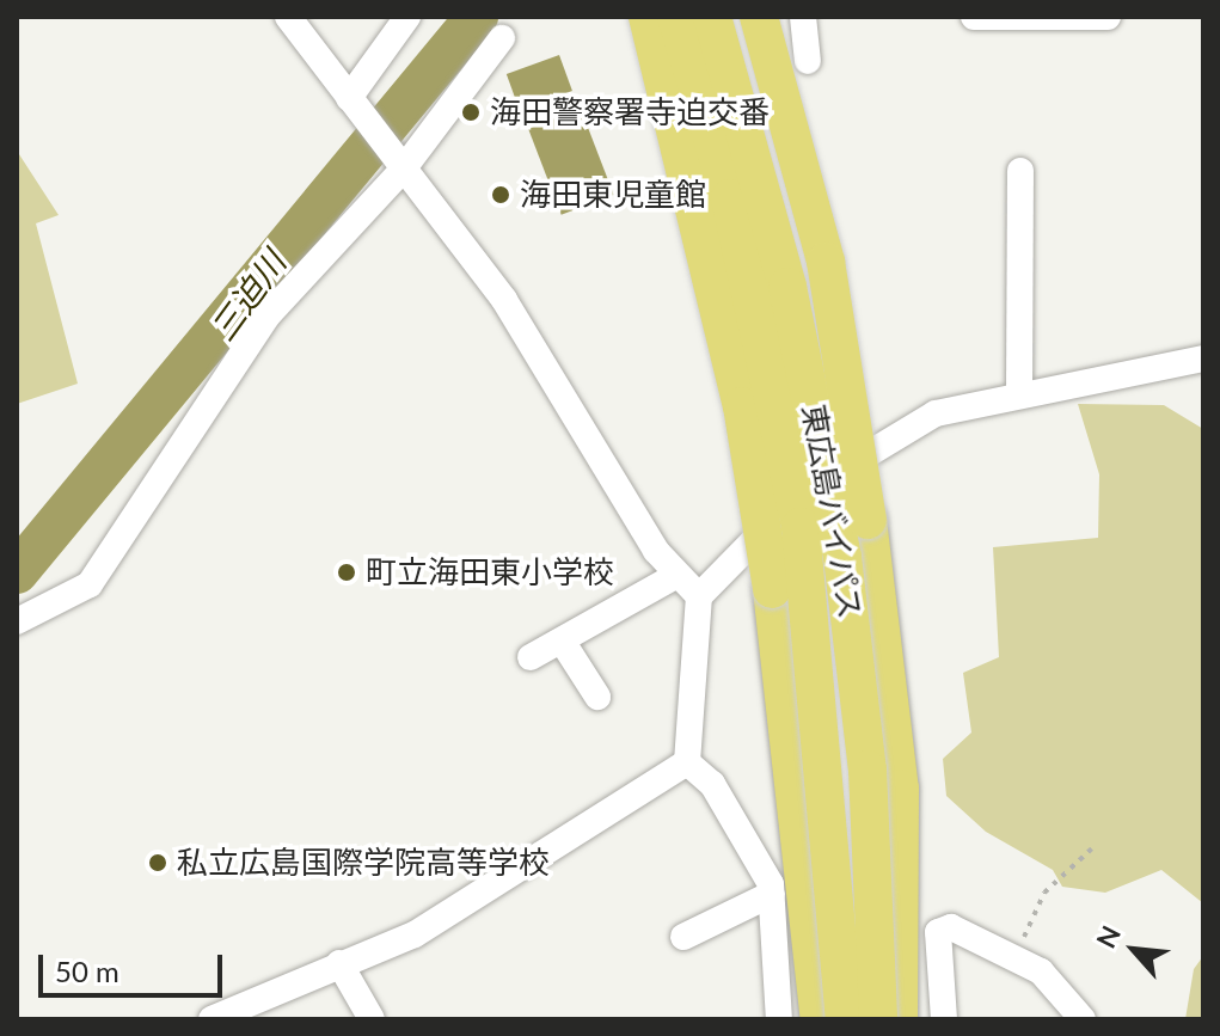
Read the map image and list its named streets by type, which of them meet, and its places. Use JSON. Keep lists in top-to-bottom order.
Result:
{
  "streets": {
    "highway": ["東広島バイパス"]
  },
  "water": ["三迫川"],
  "places": [
    "海田警察署寺迫交番",
    "海田東児童館",
    "町立海田東小学校",
    "私立広島国際学院高等学校"
  ],
  "scale_bar": "50 m",
  "north": "top left"
}
